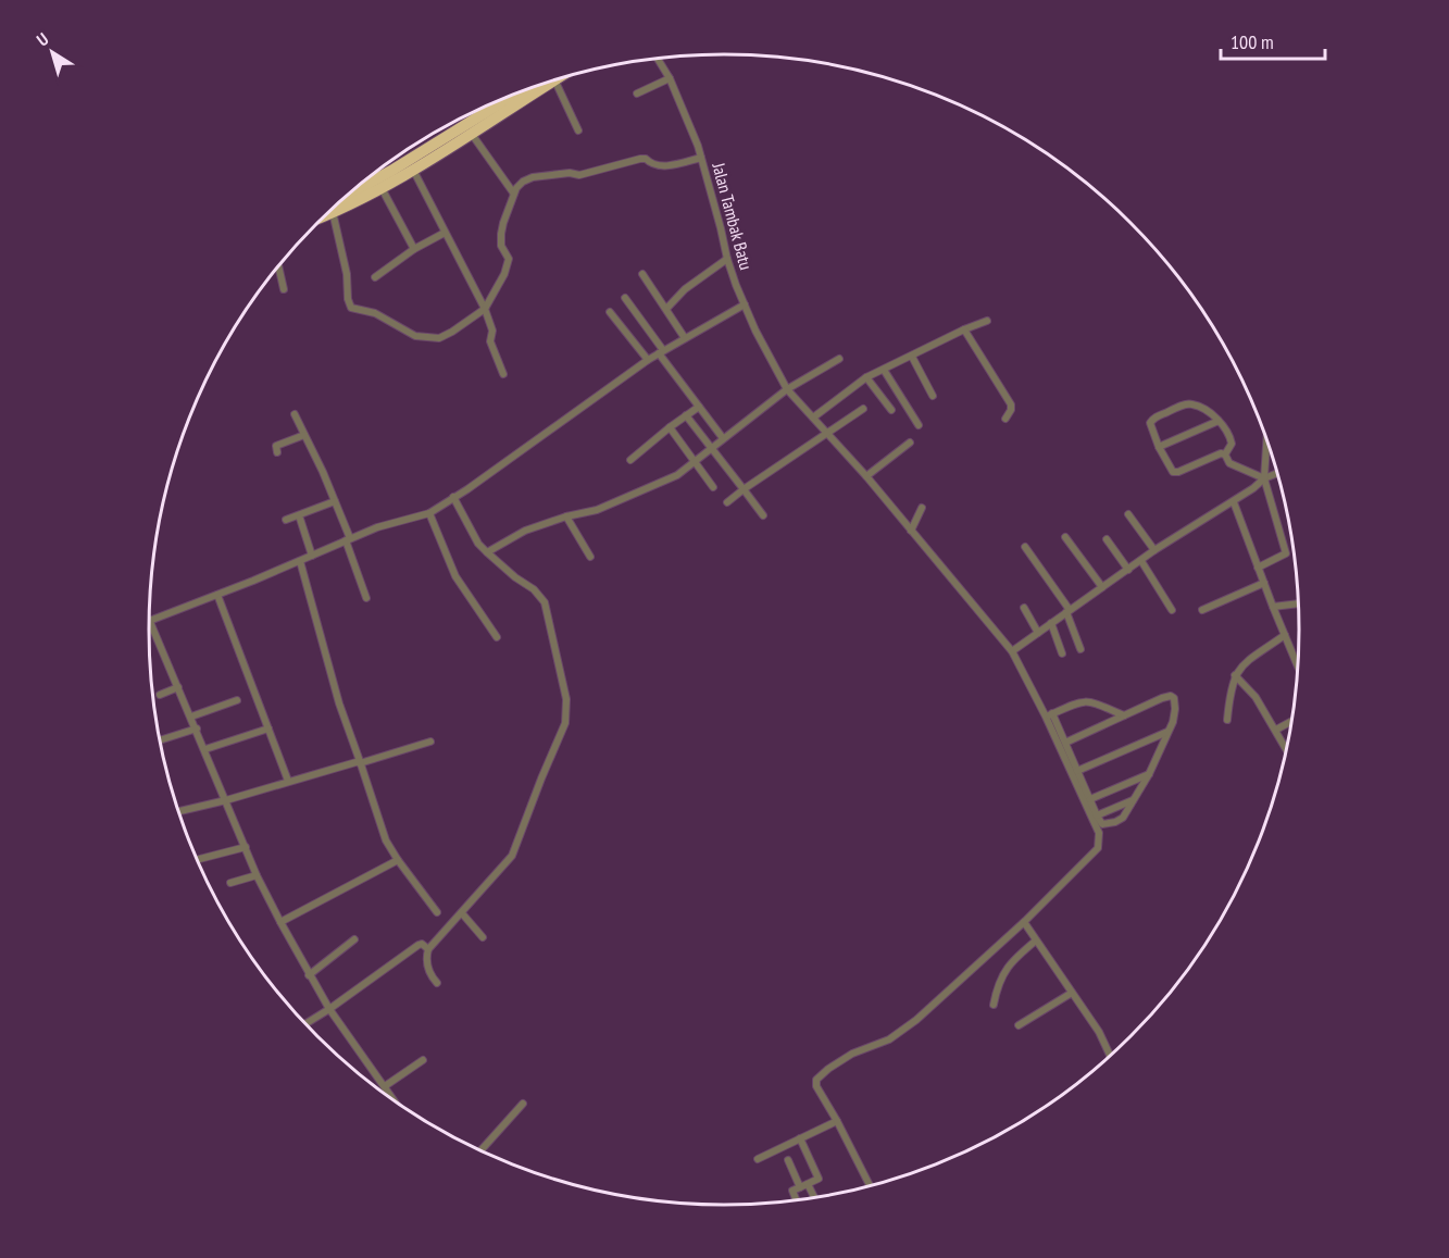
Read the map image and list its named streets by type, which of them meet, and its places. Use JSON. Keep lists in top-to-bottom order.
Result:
{
  "streets": {
    "street": ["Jalan Tambak Batu"]
  },
  "scale_bar": "100 m",
  "north": "top left"
}
